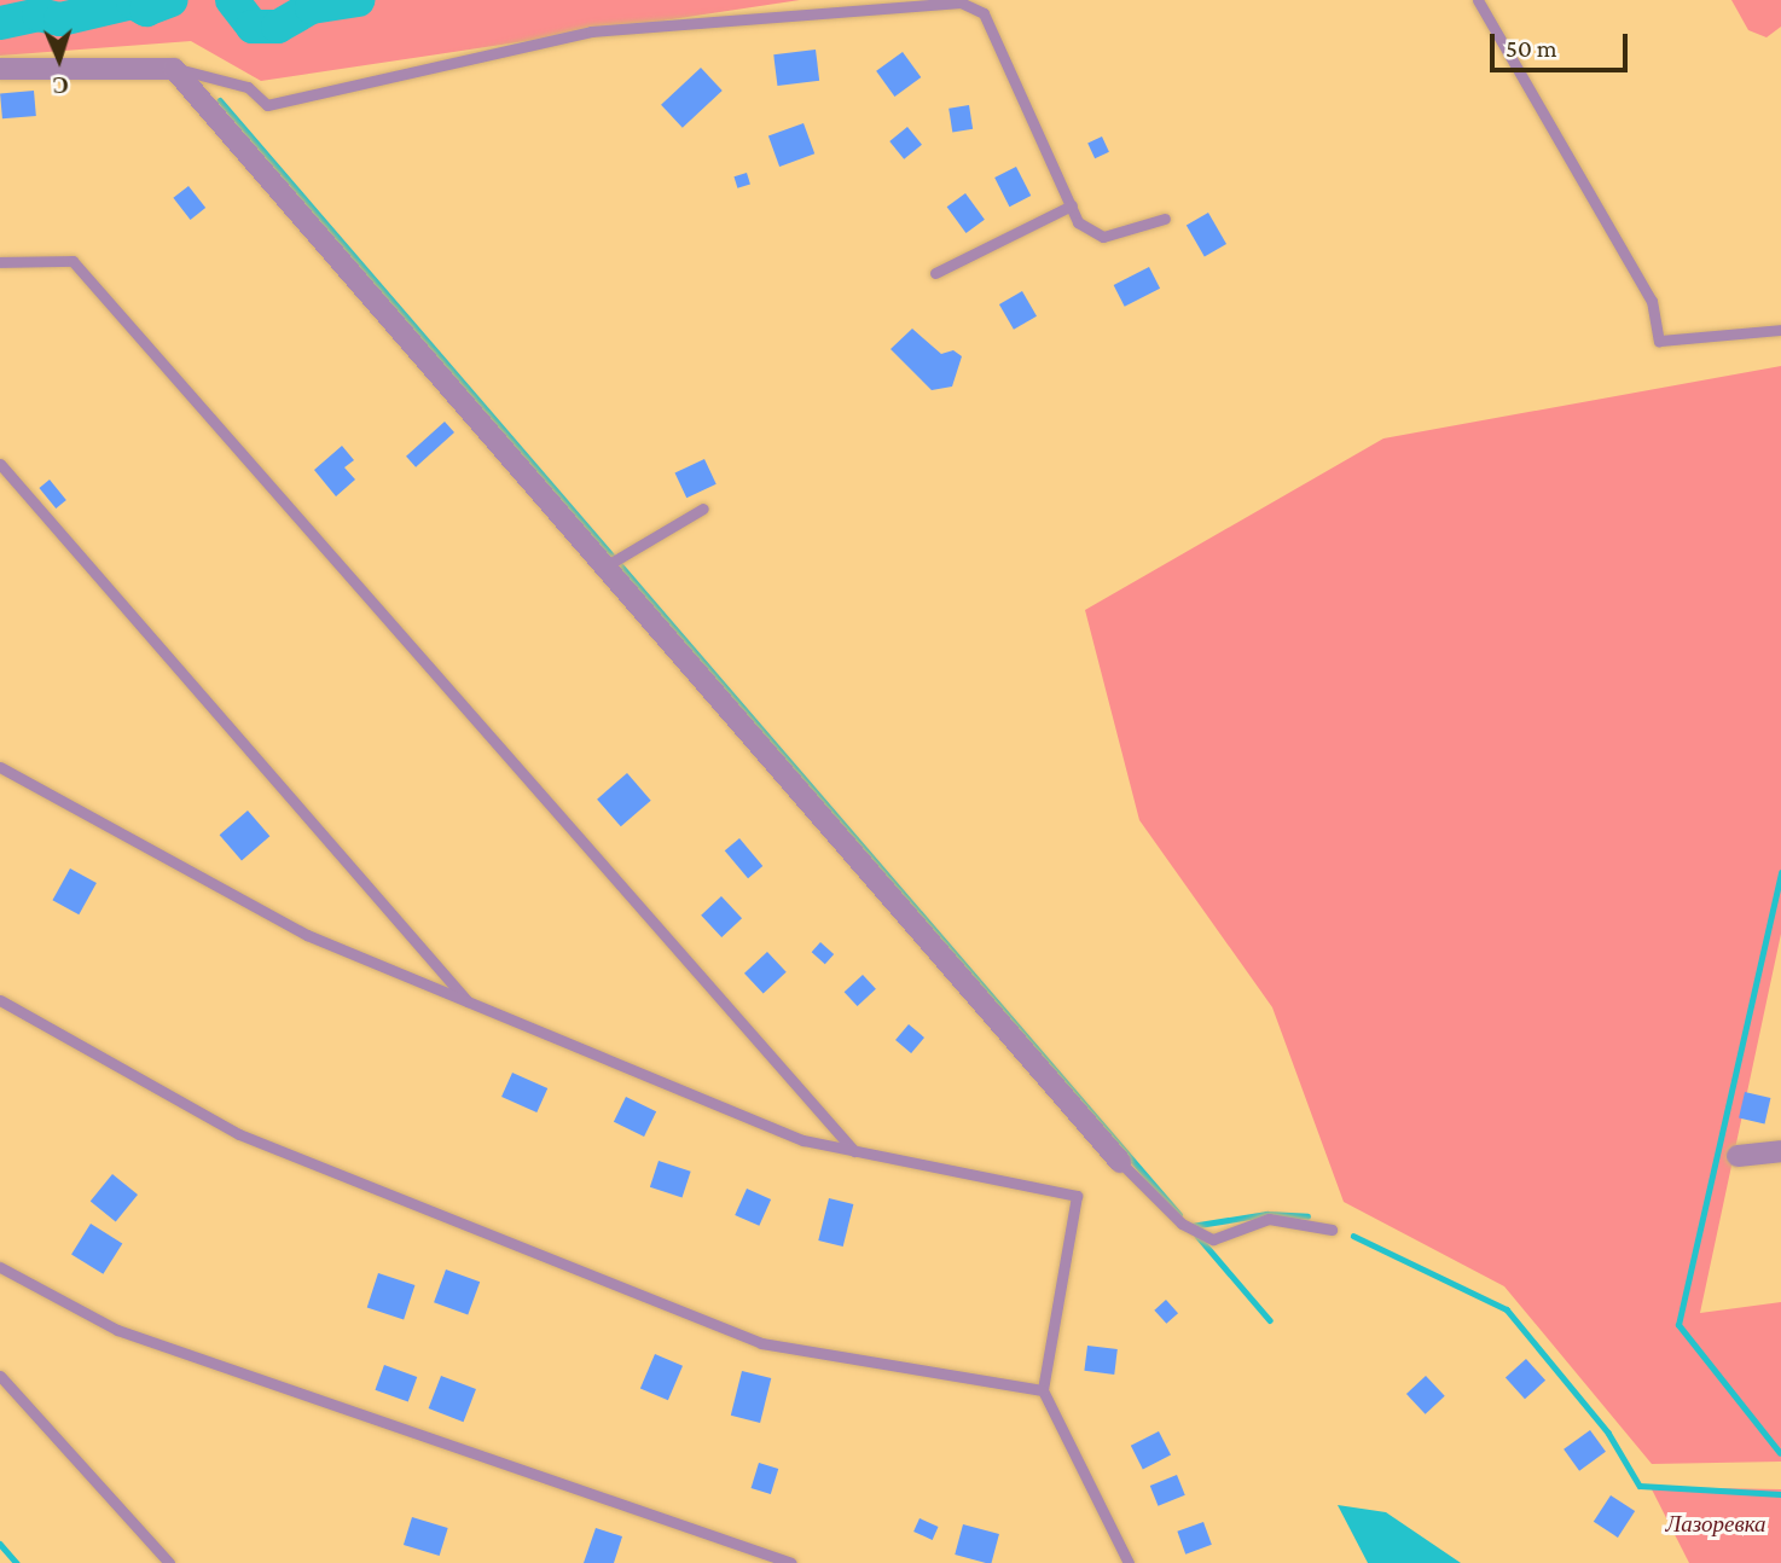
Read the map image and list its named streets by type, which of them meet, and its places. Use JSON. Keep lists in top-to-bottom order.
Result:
{
  "parks": ["Лазоревка"],
  "scale_bar": "50 m",
  "north": "bottom"
}
